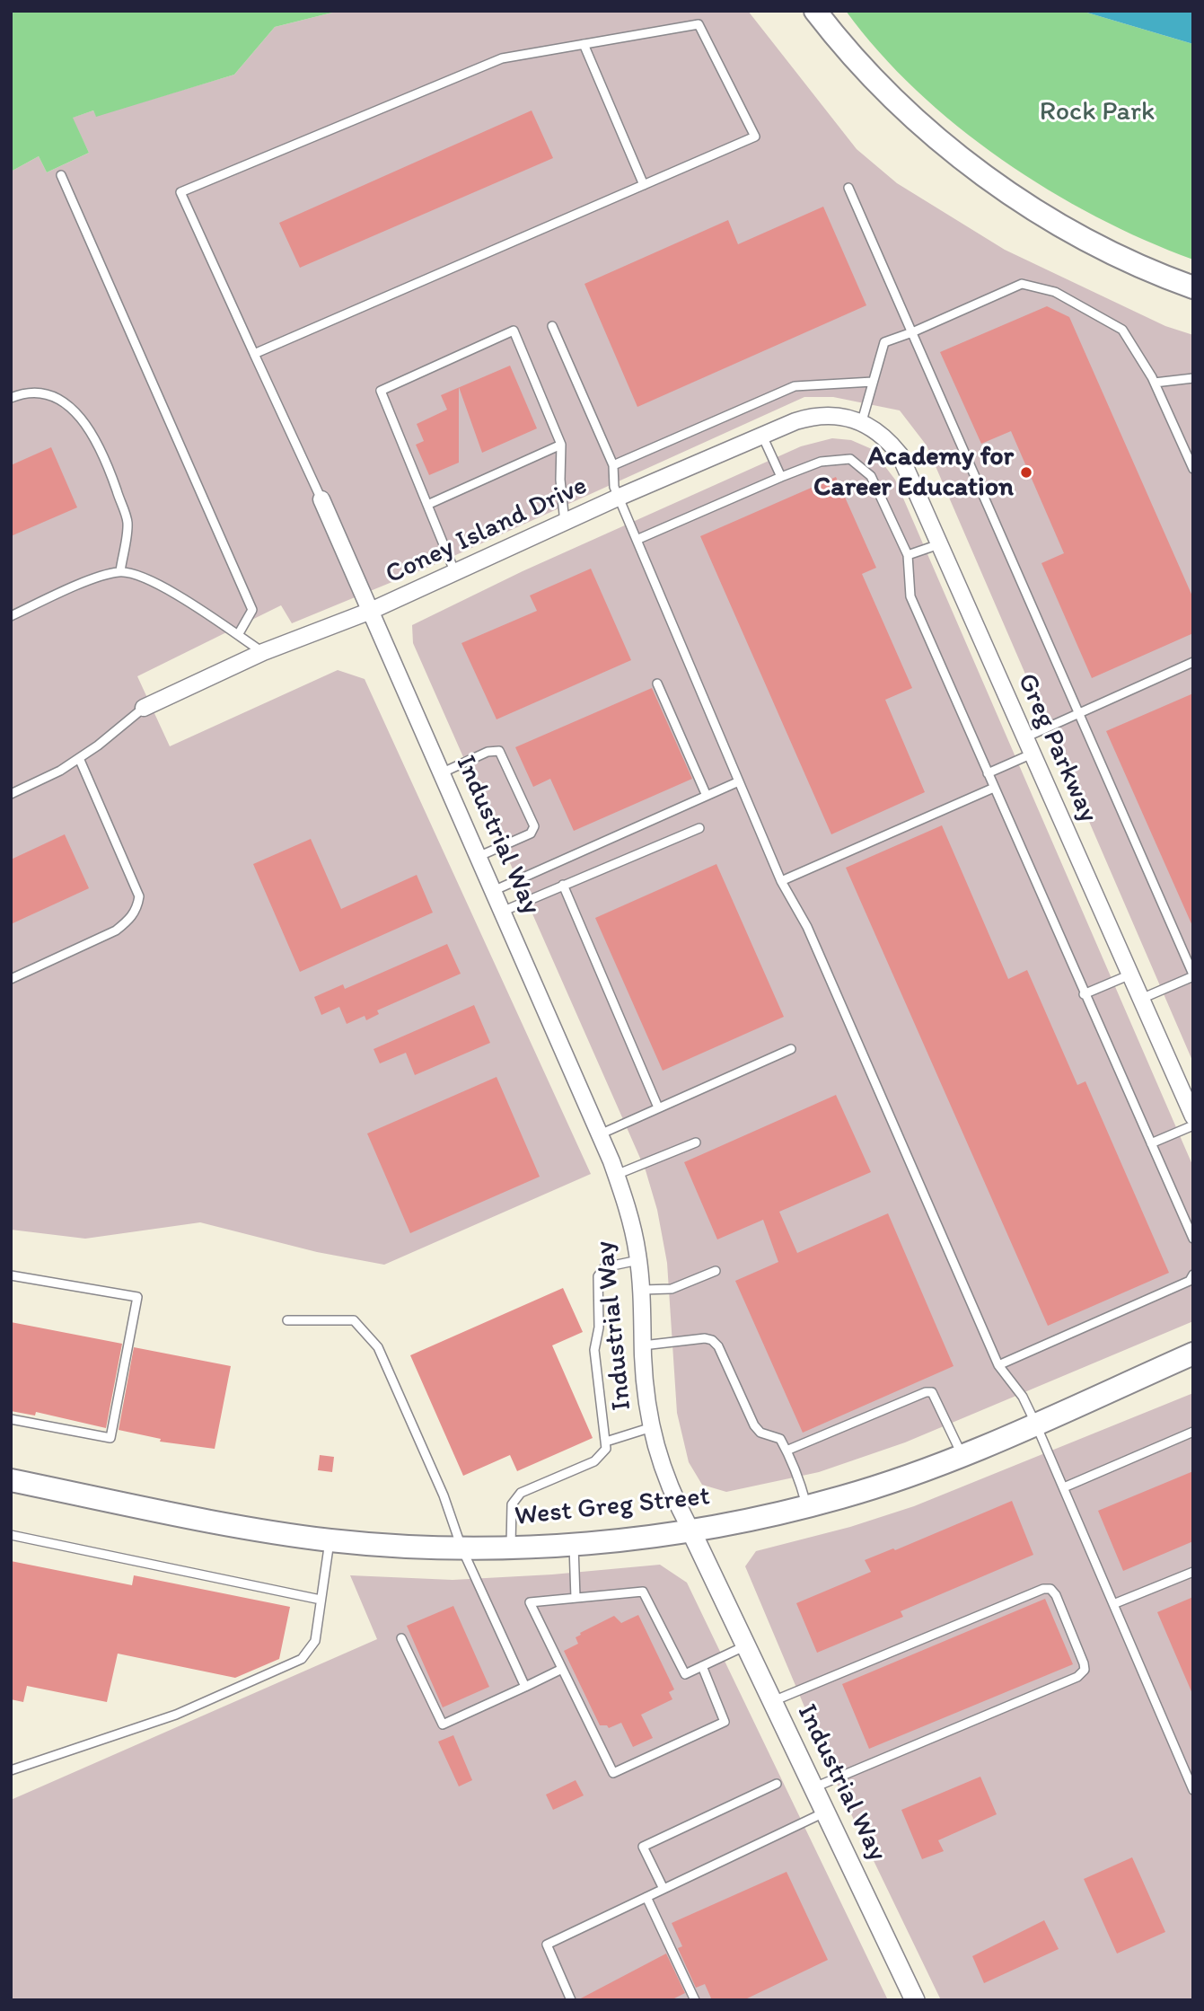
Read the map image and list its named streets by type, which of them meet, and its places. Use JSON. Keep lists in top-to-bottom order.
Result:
{
  "streets": {
    "main road": ["West Greg Street"],
    "street": ["Coney Island Drive", "Greg Parkway", "Industrial Way"]
  },
  "crossings": [
    ["Coney Island Drive", "Greg Parkway"],
    ["Coney Island Drive", "Industrial Way"],
    ["Industrial Way", "West Greg Street"]
  ],
  "parks": ["Rock Park"],
  "places": ["Academy for Career Education"]
}
